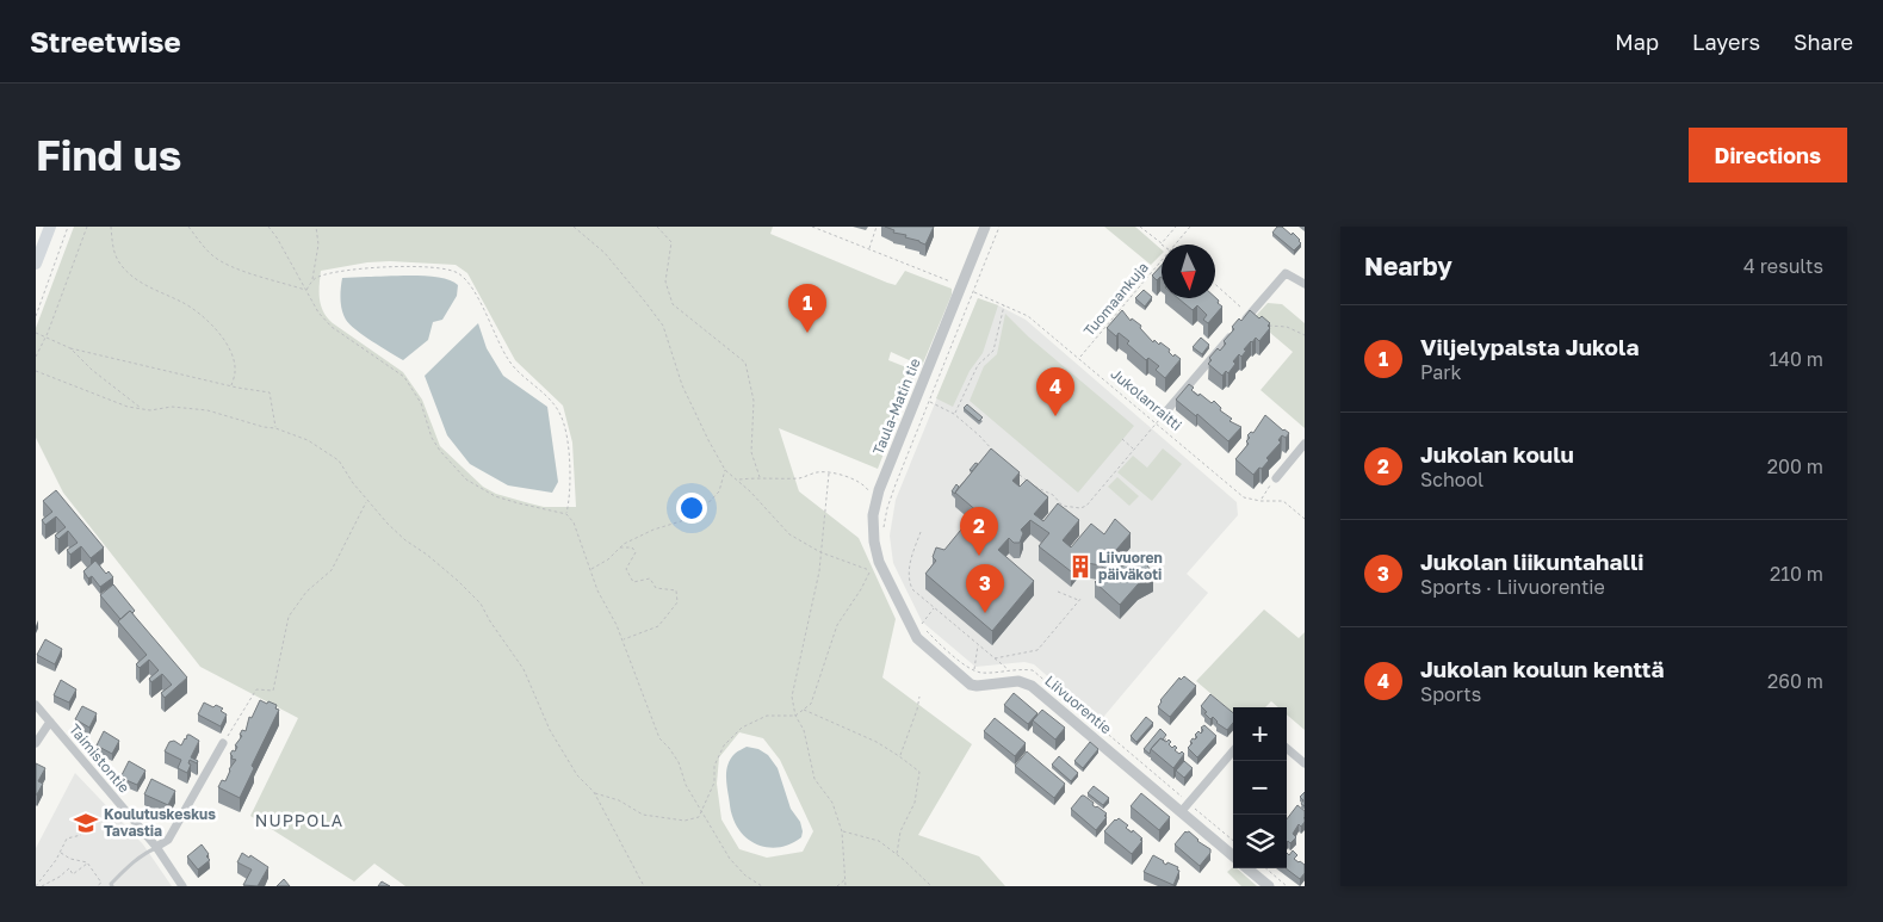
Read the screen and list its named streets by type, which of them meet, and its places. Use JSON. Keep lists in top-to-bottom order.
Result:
{
  "streets": {
    "street": ["Taula-Matin tie", "Liivuorentie", "Taimistontie"],
    "path": ["Tuomaankuja", "Jukolanraitti"]
  },
  "crossings": [
    ["Tuomaankuja", "Jukolanraitti"],
    ["Taula-Matin tie", "Liivuorentie"]
  ],
  "districts": ["NUPPOLA"],
  "places": {
    "building": ["Liivuoren päiväkoti"],
    "school or university": ["Koulutuskeskus Tavastia"]
  },
  "north": "bottom",
  "page": {
    "header": "Streetwise",
    "nav": ["Map", "Layers", "Share"],
    "buttons": "Directions",
    "title": "Find us",
    "heading": ["Nearby", "4 results"],
    "pins": [
      "1",
      "4",
      "2",
      "3"
    ],
    "list": [
      {
        "mark": "1",
        "name": "Viljelypalsta Jukola",
        "note": "Park",
        "value": "140 m"
      },
      {
        "mark": "2",
        "name": "Jukolan koulu",
        "note": "School",
        "value": "200 m"
      },
      {
        "mark": "3",
        "name": "Jukolan liikuntahalli",
        "note": "Sports · Liivuorentie",
        "value": "210 m"
      },
      {
        "mark": "4",
        "name": "Jukolan koulun kenttä",
        "note": "Sports",
        "value": "260 m"
      }
    ],
    "map_buttons": ["+", "−"]
  }
}
